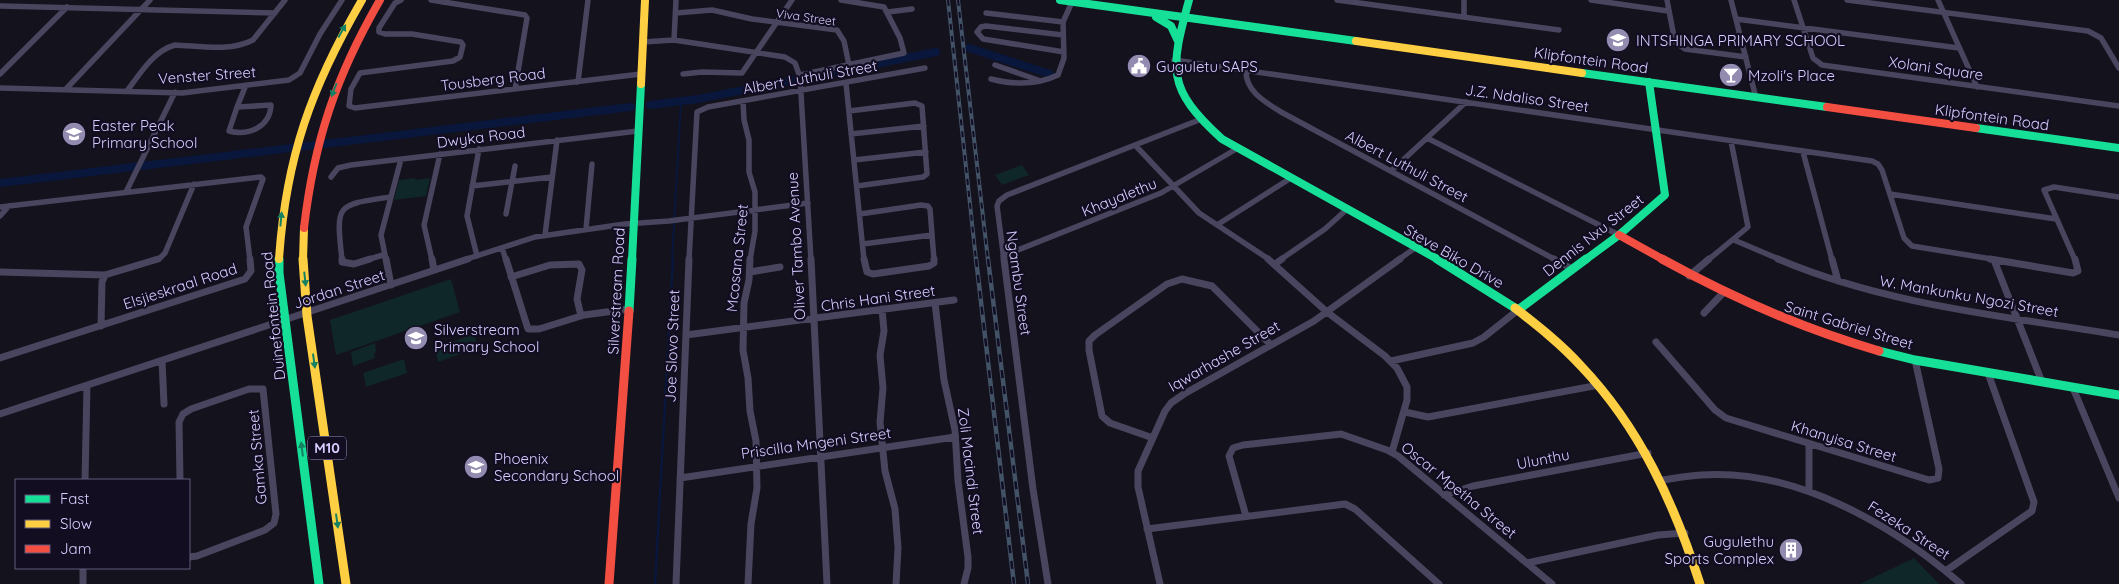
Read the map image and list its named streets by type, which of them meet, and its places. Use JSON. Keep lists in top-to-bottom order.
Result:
{
  "streets": {
    "main road": [
      "Klipfontein Road",
      "Dennis Nxu Street",
      "Steve Biko Drive",
      "Silverstream Road",
      "Duinefontein Road",
      "Saint Gabriel Street",
      "M10"
    ],
    "street": [
      "Viva Street",
      "Xolani Square",
      "Venster Street",
      "Albert Luthuli Street",
      "Tousberg Road",
      "J.Z. Ndaliso Street",
      "Dwyka Road",
      "Khayalethu",
      "Oliver Tambo Avenue",
      "Mcosana Street",
      "Ngambu Street",
      "Elsjieskraal Road",
      "Jordan Street",
      "W. Mankunku Ngozi Street",
      "Chris Hani Street",
      "Joe Slovo Street",
      "Iqwarhashe Street",
      "Khanyisa Street",
      "Priscilla Mngeni Street",
      "Gamka Street",
      "Ulunthu",
      "Zoli Macindi Street",
      "Oscar Mpetha Street",
      "Fezeka Street"
    ]
  },
  "crossings": [
    ["Klipfontein Road", "Dennis Nxu Street"],
    ["Klipfontein Road", "Steve Biko Drive"],
    ["Albert Luthuli Street", "J.Z. Ndaliso Street"],
    ["Albert Luthuli Street", "Dennis Nxu Street"],
    ["Albert Luthuli Street", "Oliver Tambo Avenue"],
    ["Albert Luthuli Street", "Mcosana Street"],
    ["Albert Luthuli Street", "Joe Slovo Street"],
    ["Tousberg Road", "Silverstream Road"],
    ["J.Z. Ndaliso Street", "Dennis Nxu Street"],
    ["J.Z. Ndaliso Street", "Steve Biko Drive"],
    ["Dwyka Road", "Silverstream Road"],
    ["Khayalethu", "Steve Biko Drive"],
    ["Khayalethu", "Ngambu Street"],
    ["Dennis Nxu Street", "Steve Biko Drive"],
    ["Dennis Nxu Street", "Saint Gabriel Street"],
    ["Oliver Tambo Avenue", "Jordan Street"],
    ["Oliver Tambo Avenue", "Chris Hani Street"],
    ["Oliver Tambo Avenue", "Priscilla Mngeni Street"],
    ["Steve Biko Drive", "Ngambu Street"],
    ["Steve Biko Drive", "Iqwarhashe Street"],
    ["Steve Biko Drive", "Ulunthu"],
    ["Steve Biko Drive", "Fezeka Street"],
    ["Mcosana Street", "Jordan Street"],
    ["Mcosana Street", "Chris Hani Street"],
    ["Mcosana Street", "Priscilla Mngeni Street"],
    ["Jordan Street", "Silverstream Road"],
    ["Jordan Street", "Duinefontein Road"],
    ["Jordan Street", "Joe Slovo Street"],
    ["Jordan Street", "M10"],
    ["Chris Hani Street", "Joe Slovo Street"],
    ["Chris Hani Street", "Zoli Macindi Street"],
    ["Saint Gabriel Street", "Khanyisa Street"],
    ["Joe Slovo Street", "Priscilla Mngeni Street"],
    ["Priscilla Mngeni Street", "Zoli Macindi Street"],
    ["Ulunthu", "Oscar Mpetha Street"]
  ],
  "places": {
    "school or university": [
      "INTSHINGA PRIMARY SCHOOL",
      "Easter Peak Primary School",
      "Silverstream Primary School",
      "Phoenix Secondary School"
    ],
    "public building": ["Guguletu SAPS"],
    "bar": ["Mzoli's Place"],
    "building": ["Gugulethu Sports Complex"]
  },
  "legend": ["Fast", "Slow", "Jam"]
}
